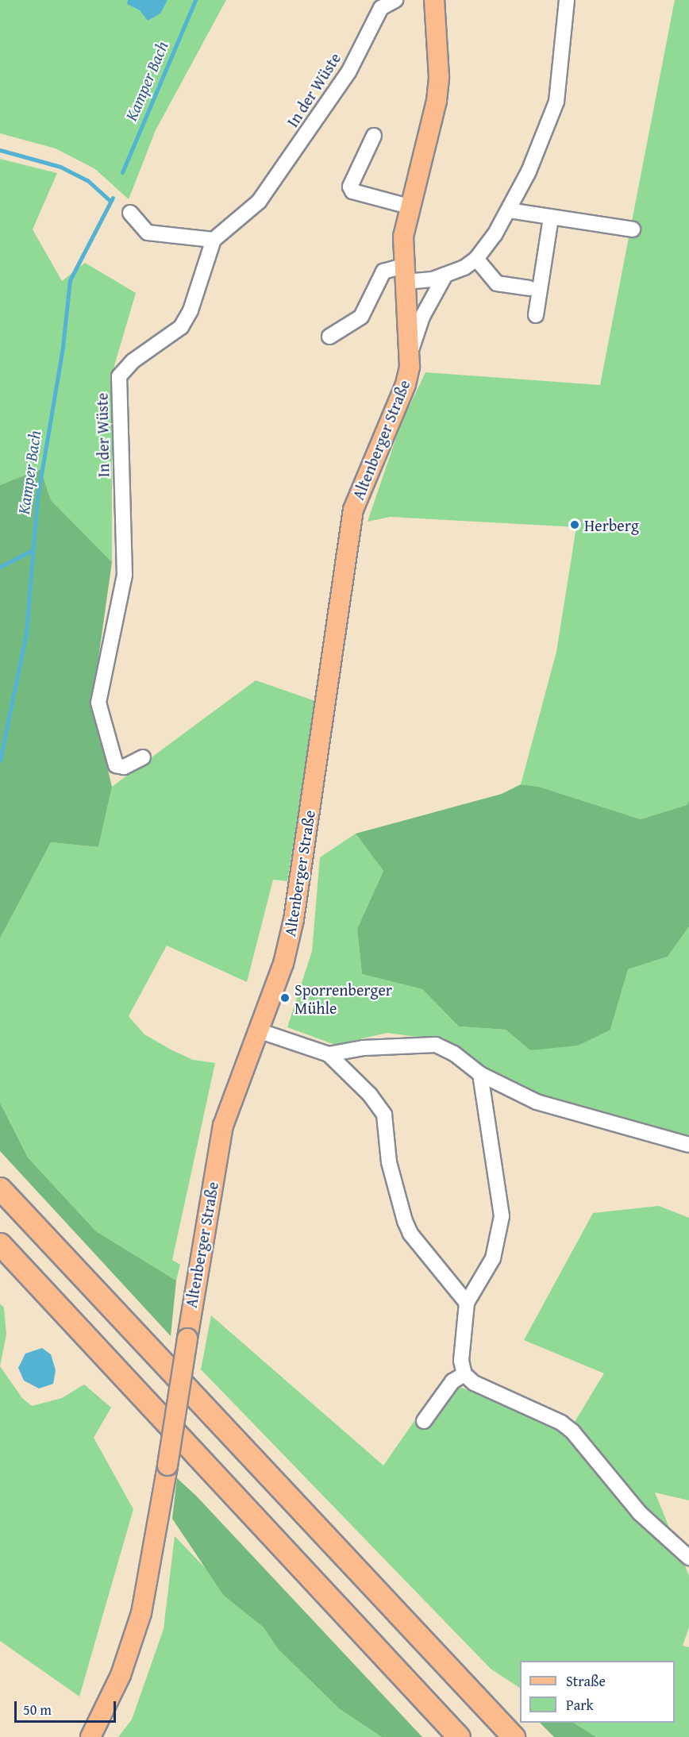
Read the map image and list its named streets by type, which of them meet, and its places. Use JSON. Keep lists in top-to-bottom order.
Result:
{
  "streets": {
    "main road": ["Altenberger Straße"],
    "street": ["In der Wüste"]
  },
  "water": ["Kamper Bach"],
  "places": ["Herberg", "Sporrenberger Mühle"],
  "legend": ["Straße", "Park"],
  "scale_bar": "50 m"
}
